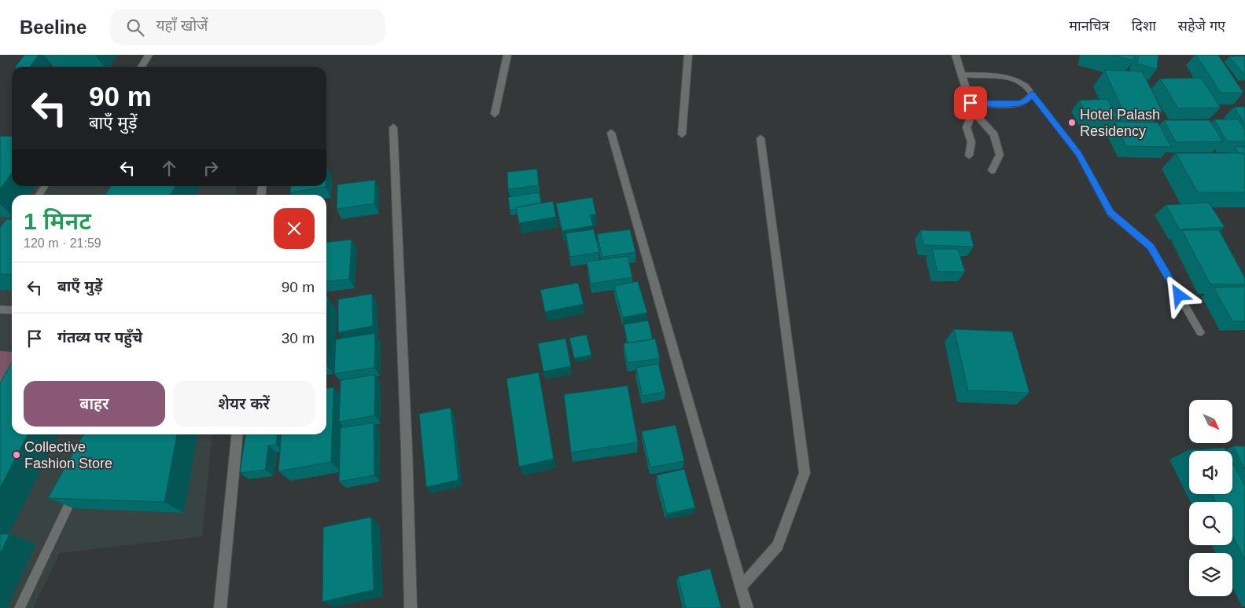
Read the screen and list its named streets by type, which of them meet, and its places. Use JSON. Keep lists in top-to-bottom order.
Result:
{
  "places": ["Hotel Palash Residency", "Collective Fashion Store"],
  "north": "bottom right",
  "page": {
    "header": "Beeline",
    "search": "यहाँ खोजें",
    "nav": ["मानचित्र", "दिशा", "सहेजे गए"],
    "turn": ["90 m", "बाएँ मुड़ें"],
    "heading": ["1 मिनट", "120 m · 21:59"],
    "list": [
      {
        "name": "बाएँ मुड़ें",
        "value": "90 m"
      },
      {
        "name": "गंतव्य पर पहुँचे",
        "value": "30 m"
      }
    ],
    "buttons": ["बाहर", "शेयर करें"]
  }
}
